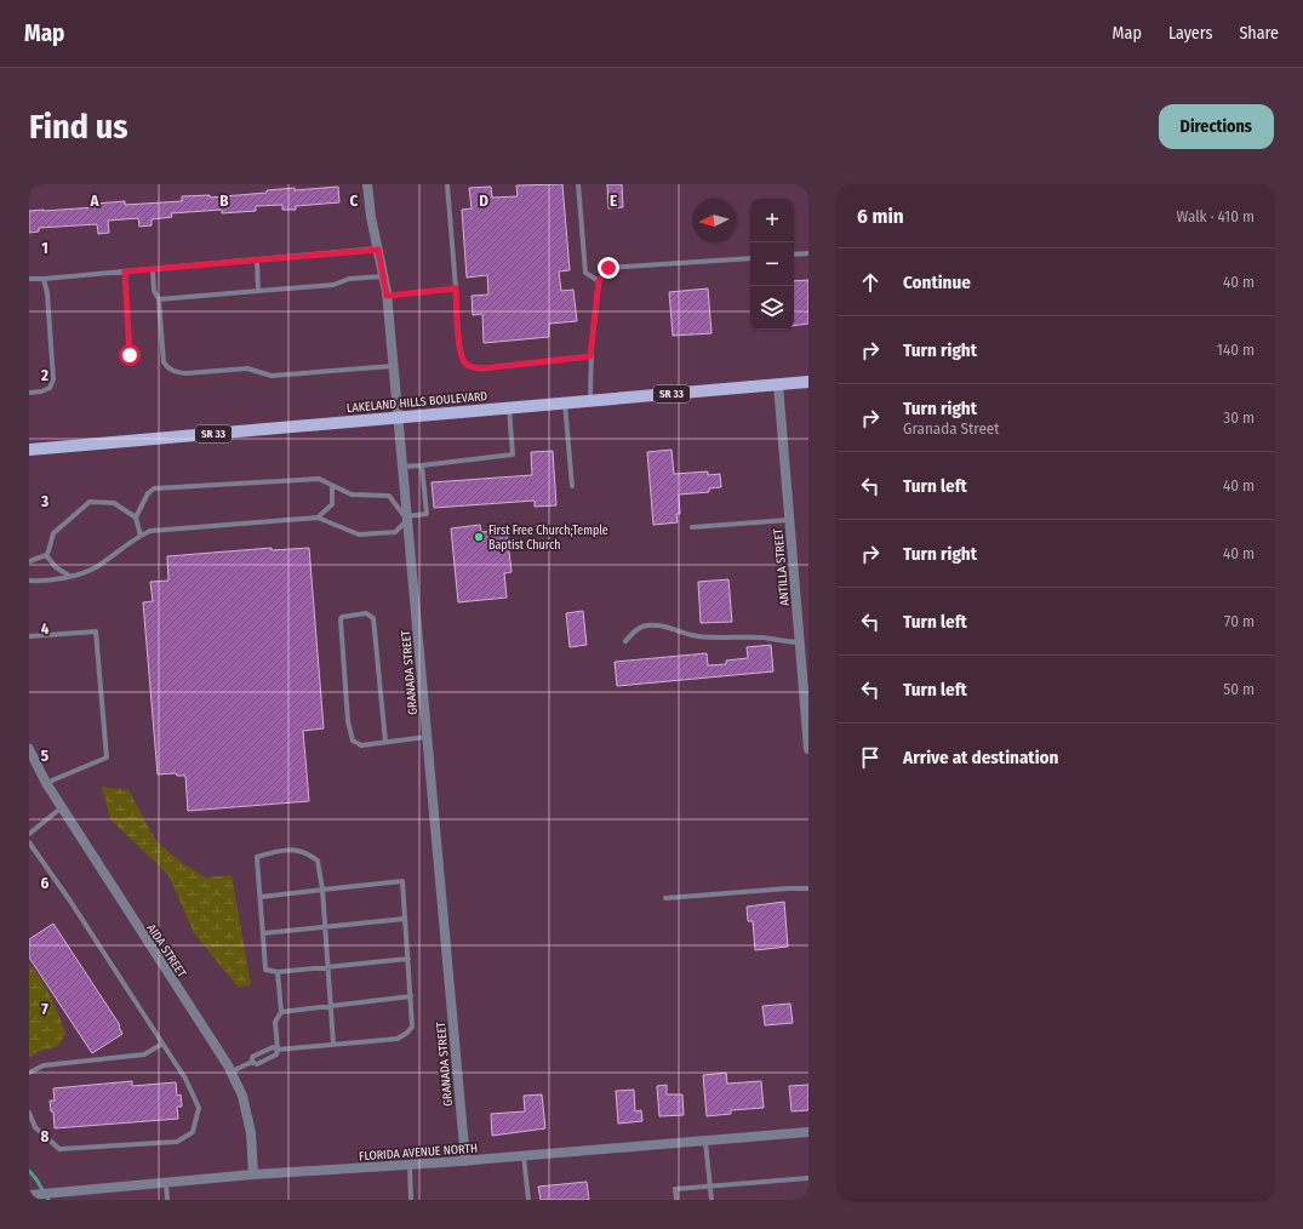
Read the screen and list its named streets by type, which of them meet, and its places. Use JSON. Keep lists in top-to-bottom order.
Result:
{
  "streets": {
    "main road": ["SR 33", "LAKELAND HILLS BOULEVARD"],
    "street": [
      "ANTILLA STREET",
      "GRANADA STREET",
      "AIDA STREET",
      "FLORIDA AVENUE NORTH"
    ]
  },
  "crossings": [
    ["LAKELAND HILLS BOULEVARD", "ANTILLA STREET"],
    ["LAKELAND HILLS BOULEVARD", "GRANADA STREET"],
    ["GRANADA STREET", "FLORIDA AVENUE NORTH"],
    ["AIDA STREET", "FLORIDA AVENUE NORTH"]
  ],
  "places": ["First Free Church;Temple Baptist Church"],
  "north": "left",
  "page": {
    "header": "Map",
    "nav": ["Map", "Layers", "Share"],
    "buttons": "Directions",
    "title": "Find us",
    "heading": ["6 min", "Walk · 410 m"],
    "map_buttons": ["+", "−"],
    "list": [
      ["Continue", "40 m"],
      ["Turn right", "140 m"],
      ["Turn right", "Granada Street", "30 m"],
      ["Turn left", "40 m"],
      ["Turn right", "40 m"],
      ["Turn left", "70 m"],
      ["Turn left", "50 m"],
      "Arrive at destination"
    ]
  },
  "grid": {
    "columns": [
      "A",
      "B",
      "C",
      "D",
      "E"
    ],
    "rows": [
      "1",
      "2",
      "3",
      "4",
      "5",
      "6",
      "7",
      "8"
    ]
  }
}
